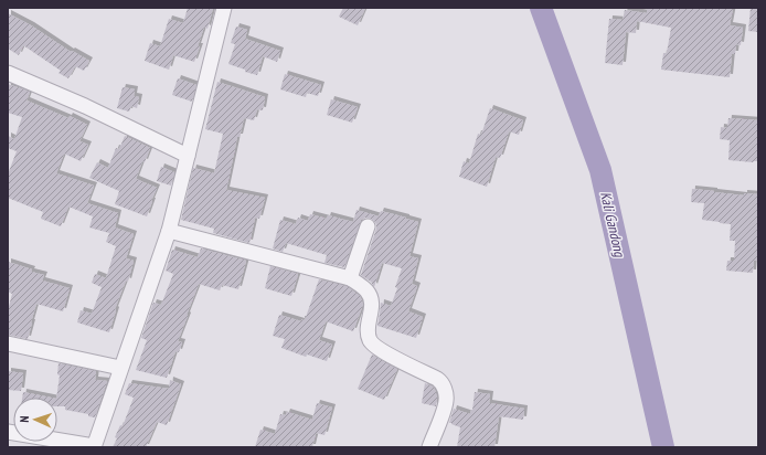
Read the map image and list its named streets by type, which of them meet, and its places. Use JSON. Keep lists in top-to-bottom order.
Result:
{
  "water": ["Kali Gandong"],
  "north": "left"
}
